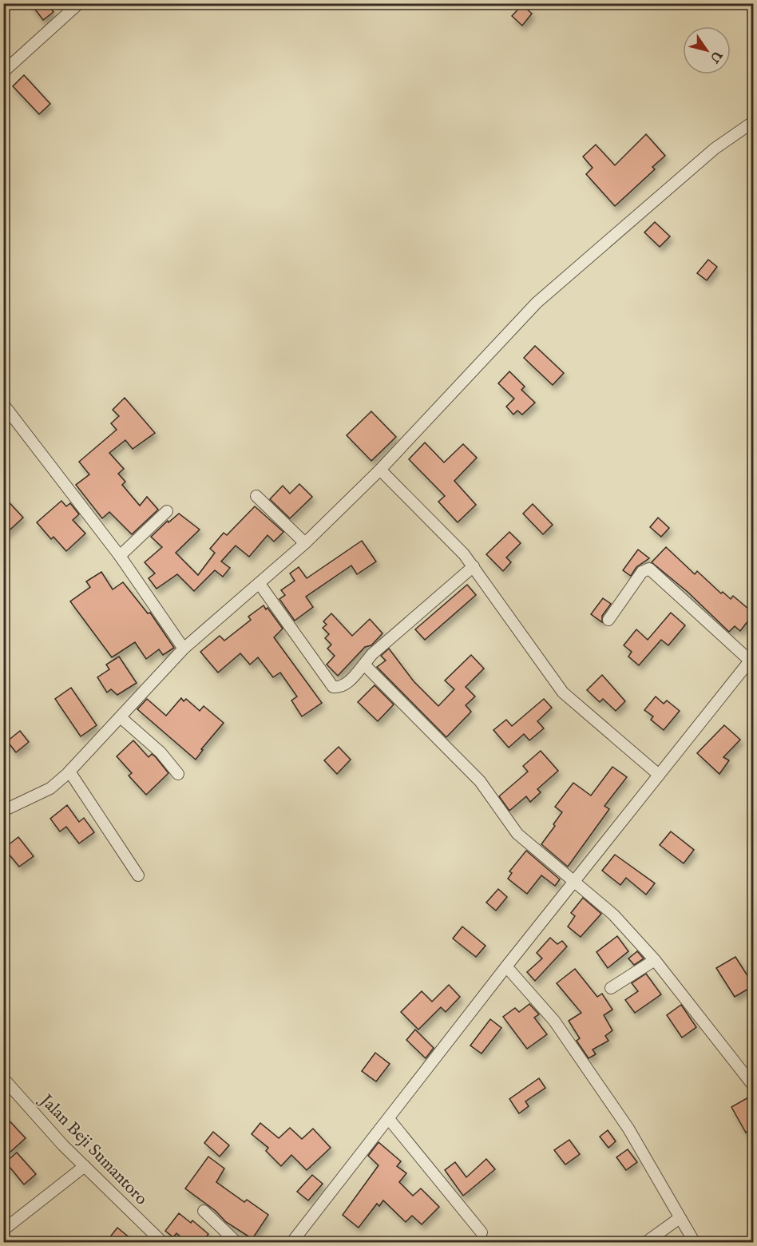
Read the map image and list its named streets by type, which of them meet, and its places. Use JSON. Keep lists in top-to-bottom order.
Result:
{
  "streets": {
    "street": ["Jalan Beji Sumantoro"]
  },
  "north": "bottom right"
}
